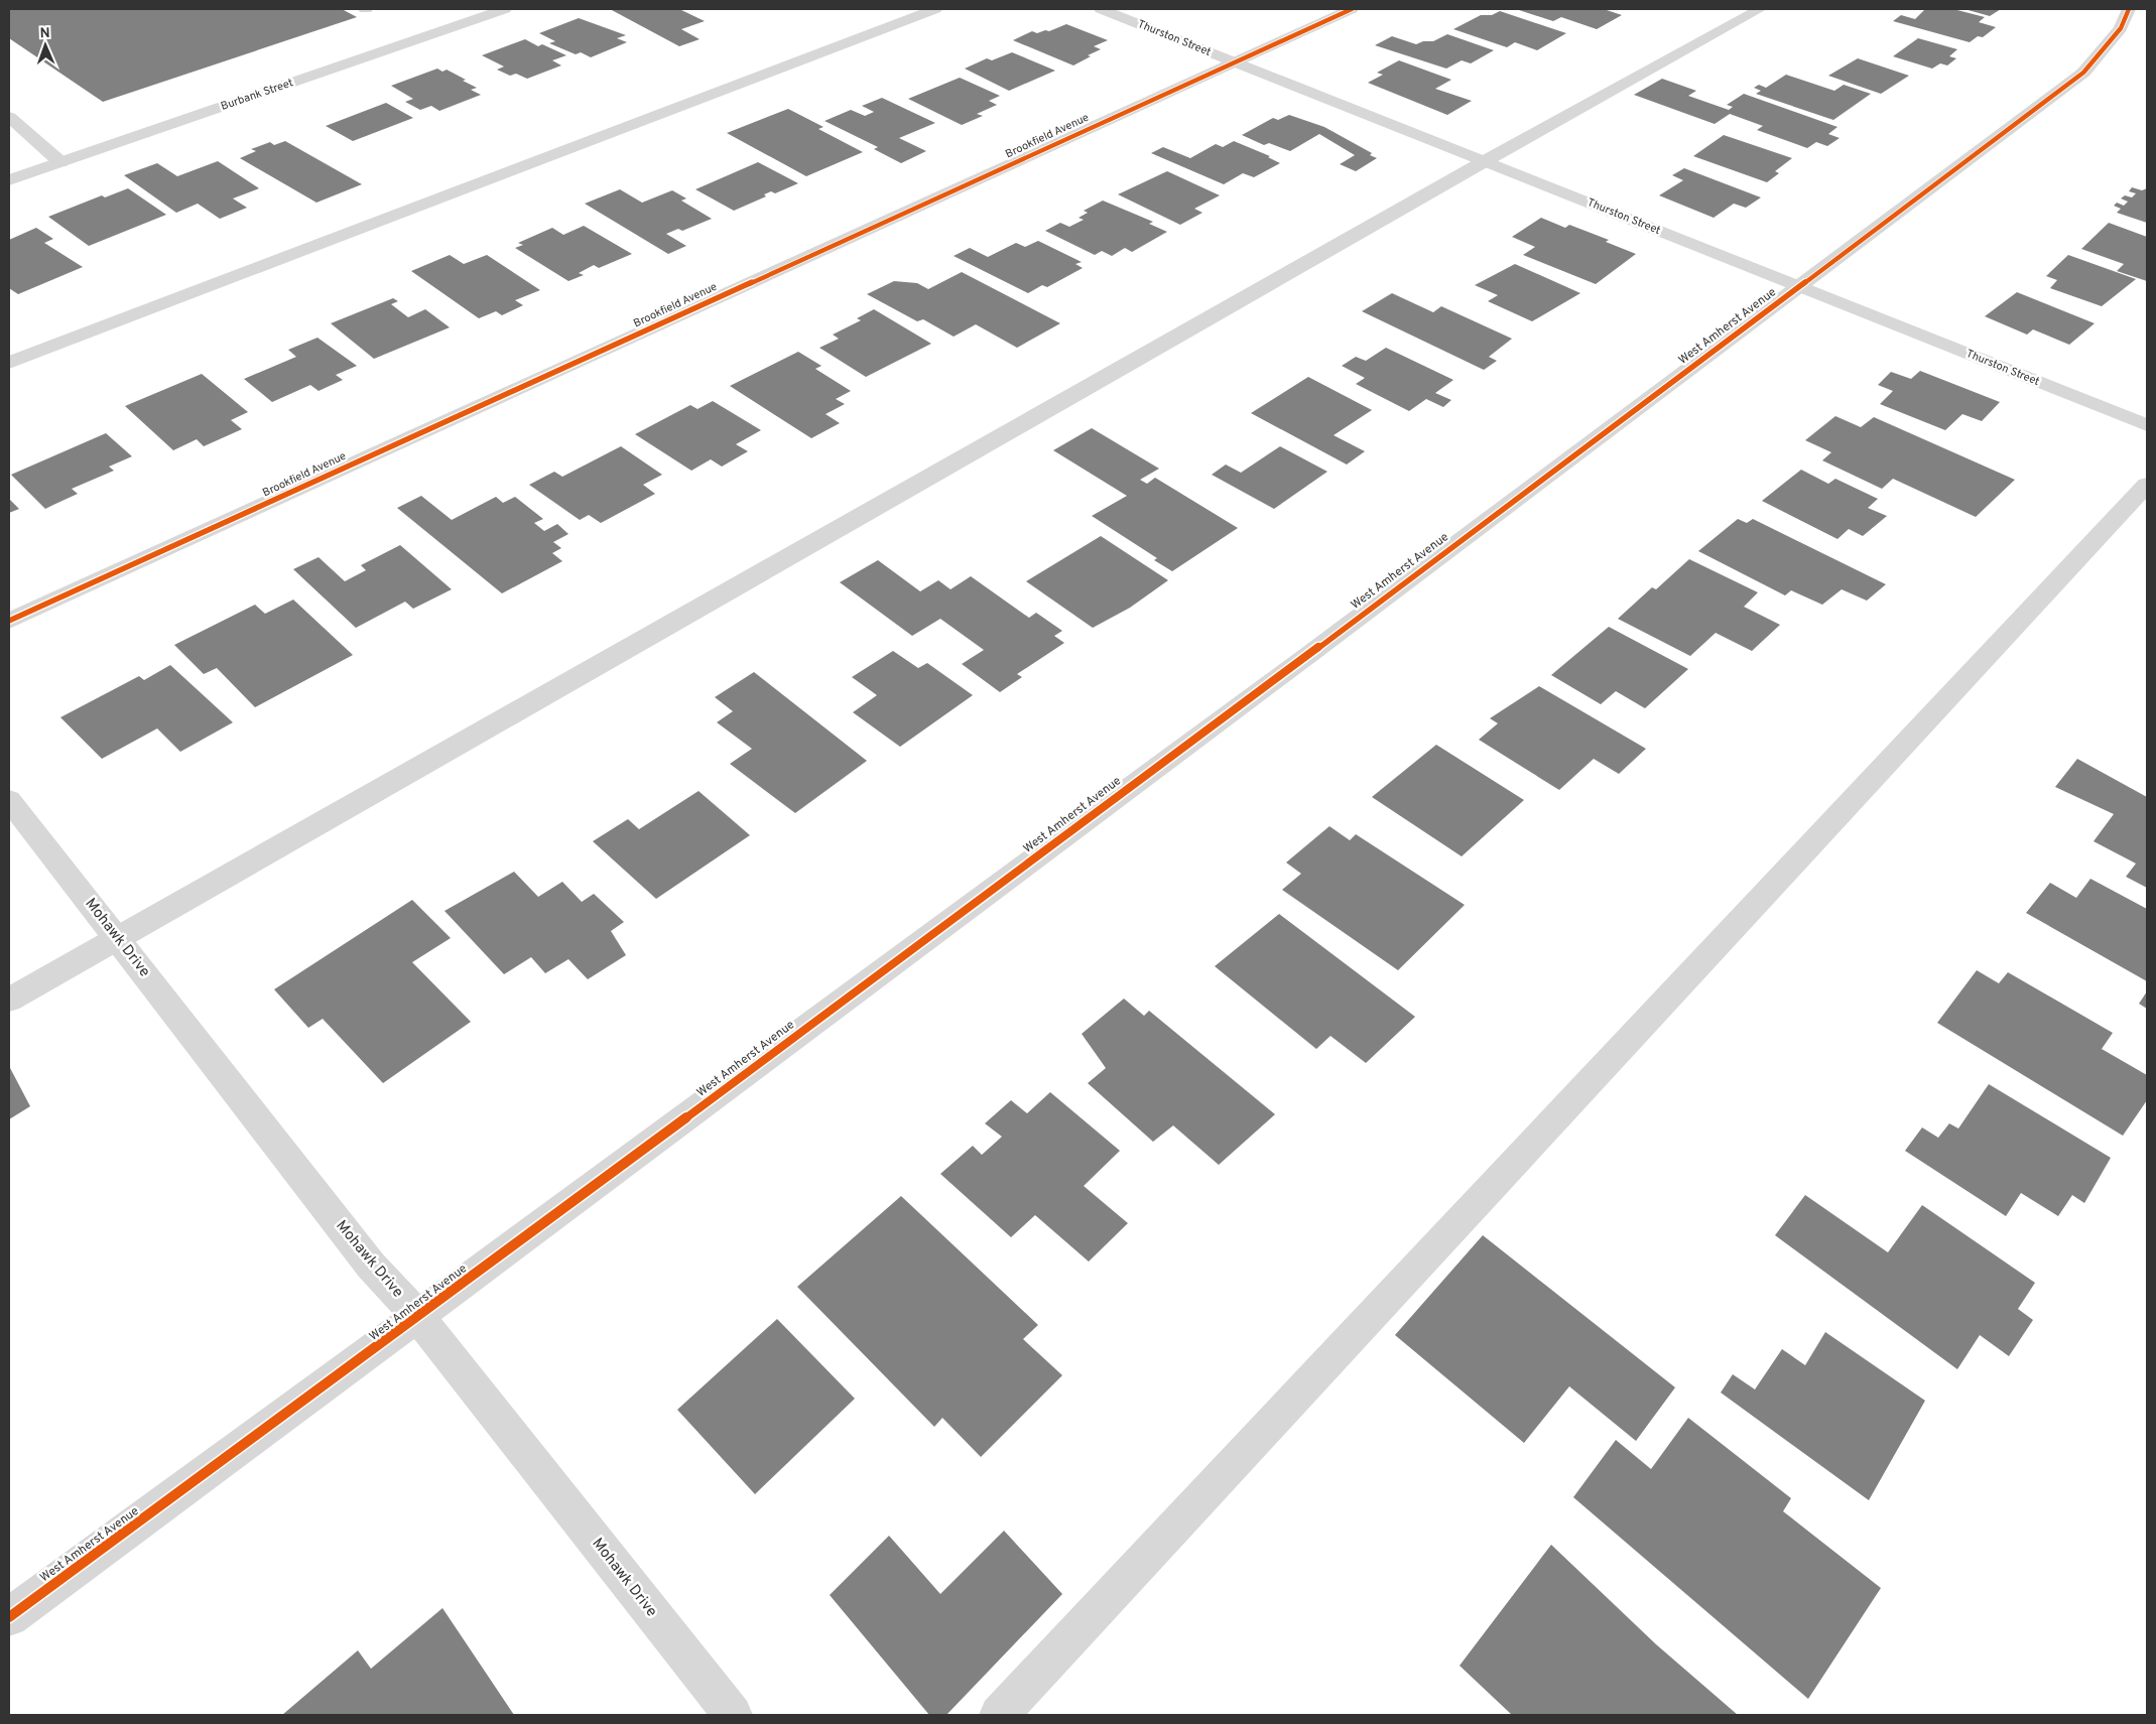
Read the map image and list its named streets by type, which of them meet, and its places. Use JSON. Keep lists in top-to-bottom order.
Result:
{
  "streets": {
    "street": [
      "Thurston Street",
      "Burbank Street",
      "Brookfield Avenue",
      "West Amherst Avenue",
      "Mohawk Drive"
    ]
  },
  "crossings": [
    ["Thurston Street", "Brookfield Avenue"],
    ["Thurston Street", "West Amherst Avenue"],
    ["West Amherst Avenue", "Mohawk Drive"]
  ],
  "north": "top"
}
